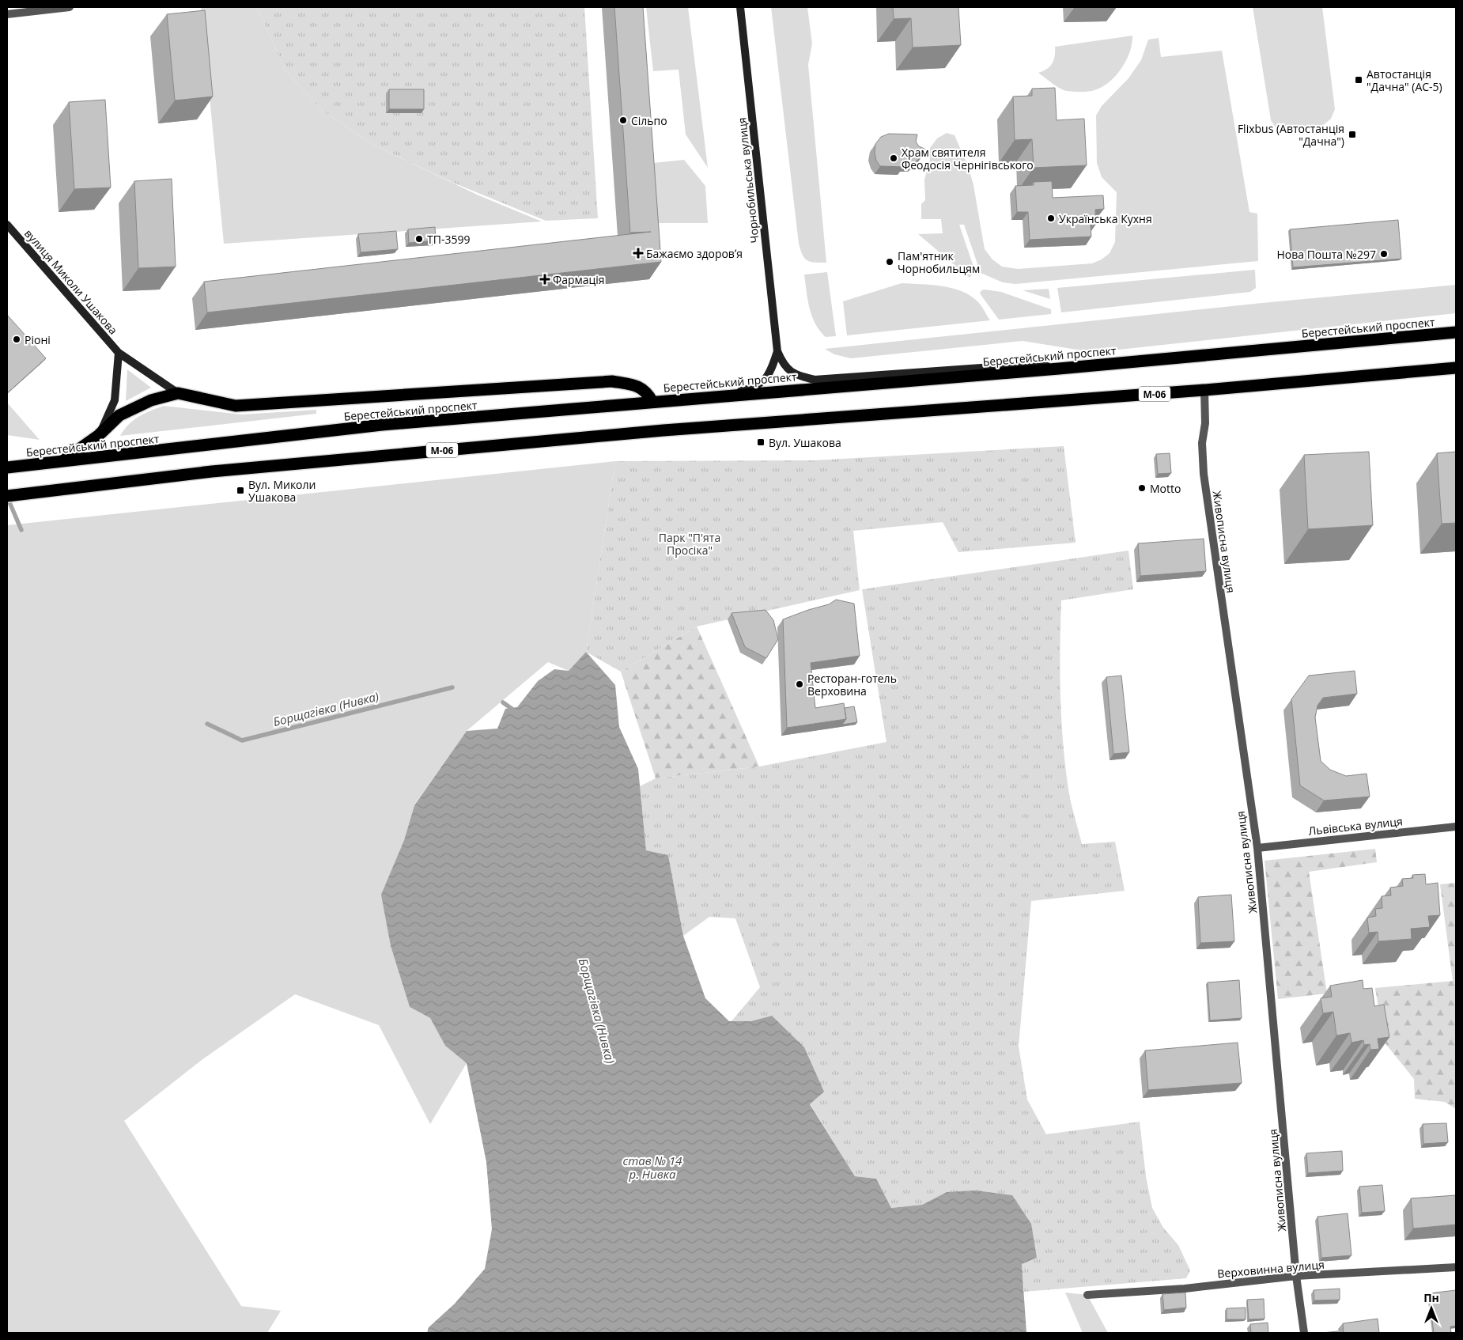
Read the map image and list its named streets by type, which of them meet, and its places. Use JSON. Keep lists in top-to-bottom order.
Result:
{
  "streets": {
    "highway": ["Берестейський проспект", "М-06"],
    "main road": ["Чорнобильська вулиця", "вулиця Миколи Ушакова"],
    "street": ["Живописна вулиця", "Львівська вулиця", "Верховинна вулиця"]
  },
  "crossings": [
    ["Чорнобильська вулиця", "Берестейський проспект"],
    ["М-06", "Живописна вулиця"],
    ["Живописна вулиця", "Львівська вулиця"],
    ["Живописна вулиця", "Верховинна вулиця"]
  ],
  "water": ["Борщагівка (Нивка)", "став № 14 р. Нивка"],
  "parks": ["Парк \"П'ята Просіка\""],
  "places": {
    "transit": [
      "Автостанція \"Дачна\" (АС-5)",
      "Flixbus (Автостанція \"Дачна\")",
      "Вул. Ушакова",
      "Вул. Миколи Ушакова"
    ],
    "other": [
      "Сільпо",
      "Храм святителя Феодосія Чернігівського",
      "Українська Кухня",
      "ТП-3599",
      "Нова Пошта №297",
      "Пам'ятник Чорнобильцям",
      "Ріоні",
      "Motto",
      "Ресторан-готель Верховина"
    ],
    "health": ["Бажаємо здоровʼя", "Фармація"]
  },
  "north": "top"
}
